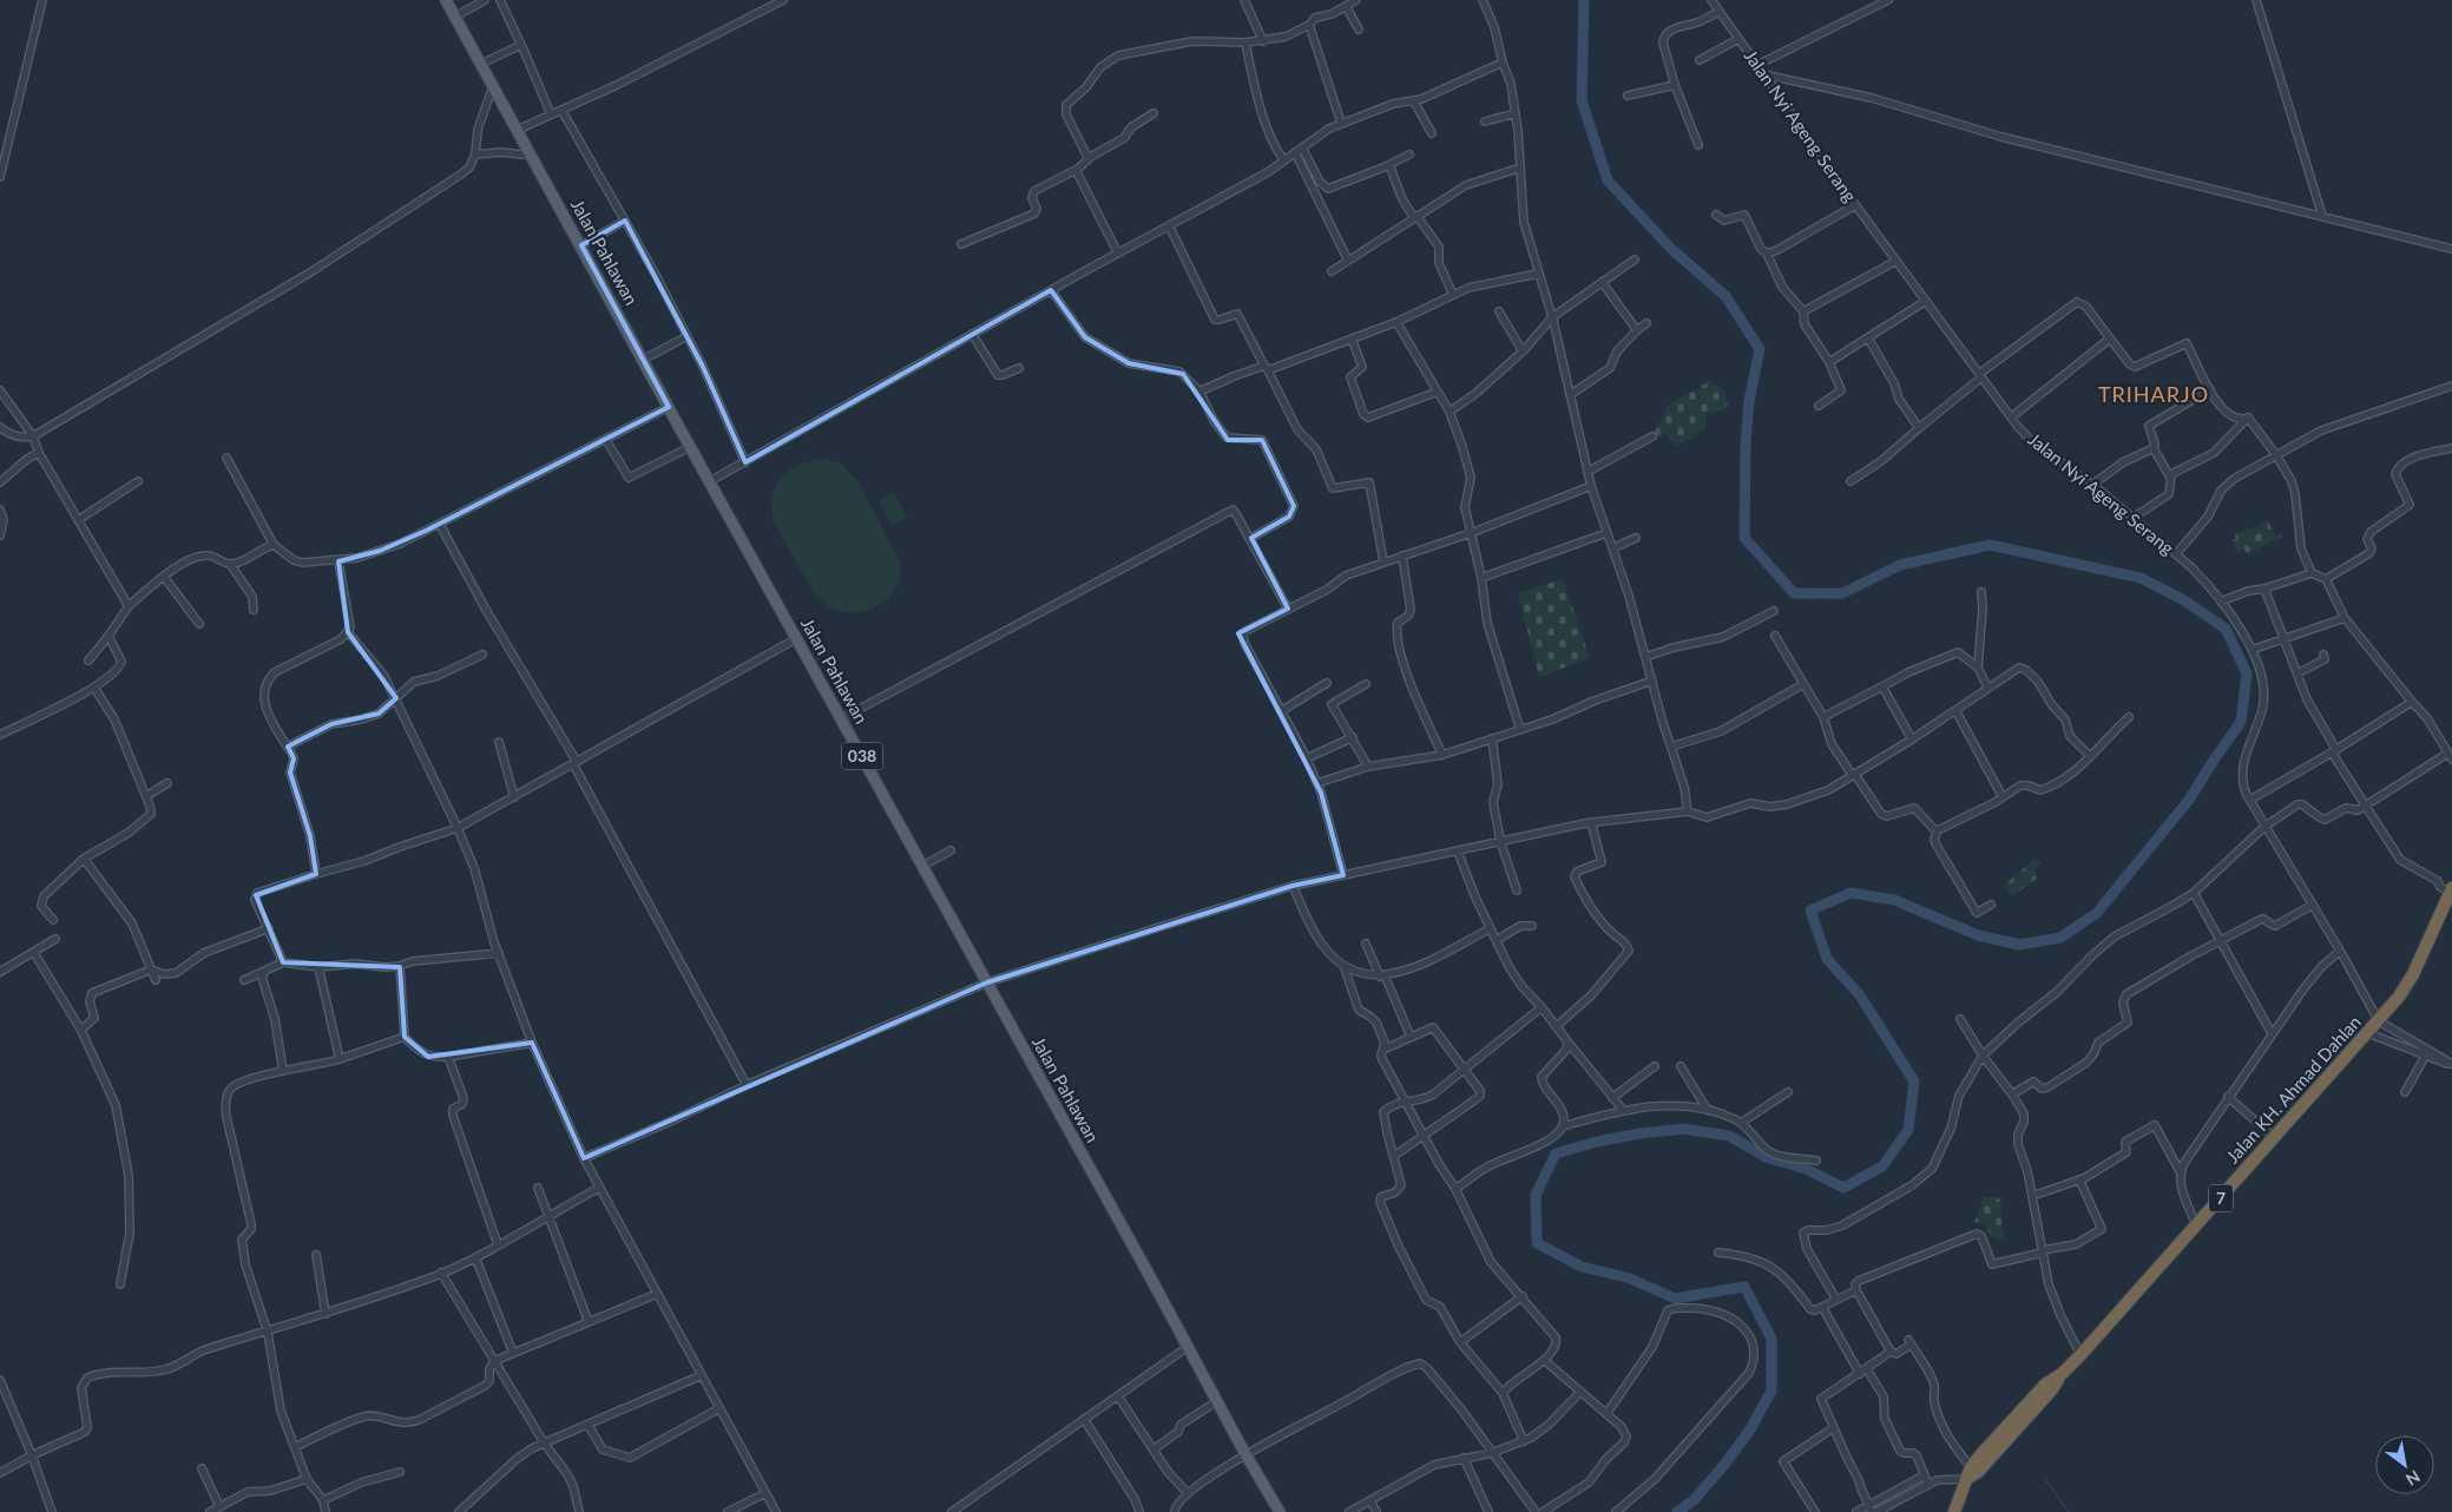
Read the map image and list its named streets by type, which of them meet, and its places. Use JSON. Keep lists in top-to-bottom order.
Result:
{
  "streets": {
    "highway": ["Jalan KH. Ahmad Dahlan", "7"],
    "main road": ["Jalan Pahlawan", "038"],
    "street": ["Jalan Nyi Ageng Serang"]
  },
  "crossings": [
    ["Jalan Nyi Ageng Serang", "Jalan KH. Ahmad Dahlan"]
  ],
  "districts": ["TRIHARJO"],
  "north": "bottom right"
}
